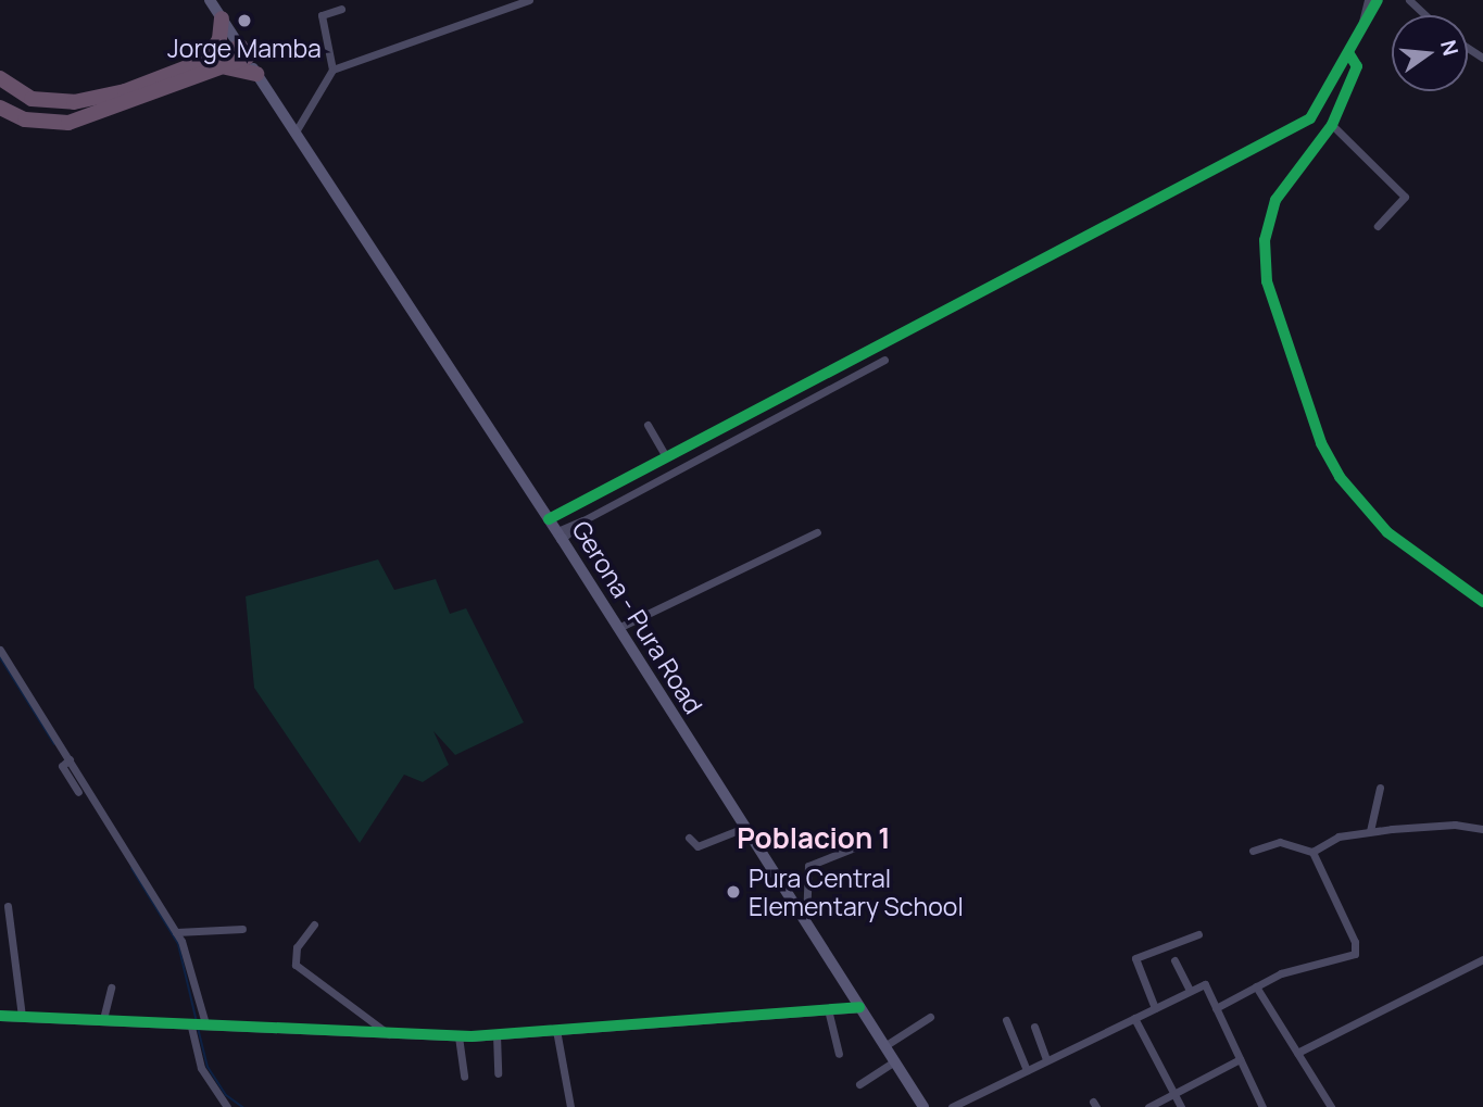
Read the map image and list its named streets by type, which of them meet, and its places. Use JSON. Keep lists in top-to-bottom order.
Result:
{
  "streets": {
    "main road": ["Gerona - Pura Road"]
  },
  "districts": ["Poblacion 1"],
  "places": ["Jorge Mamba", "Pura Central Elementary School"],
  "north": "right"
}
